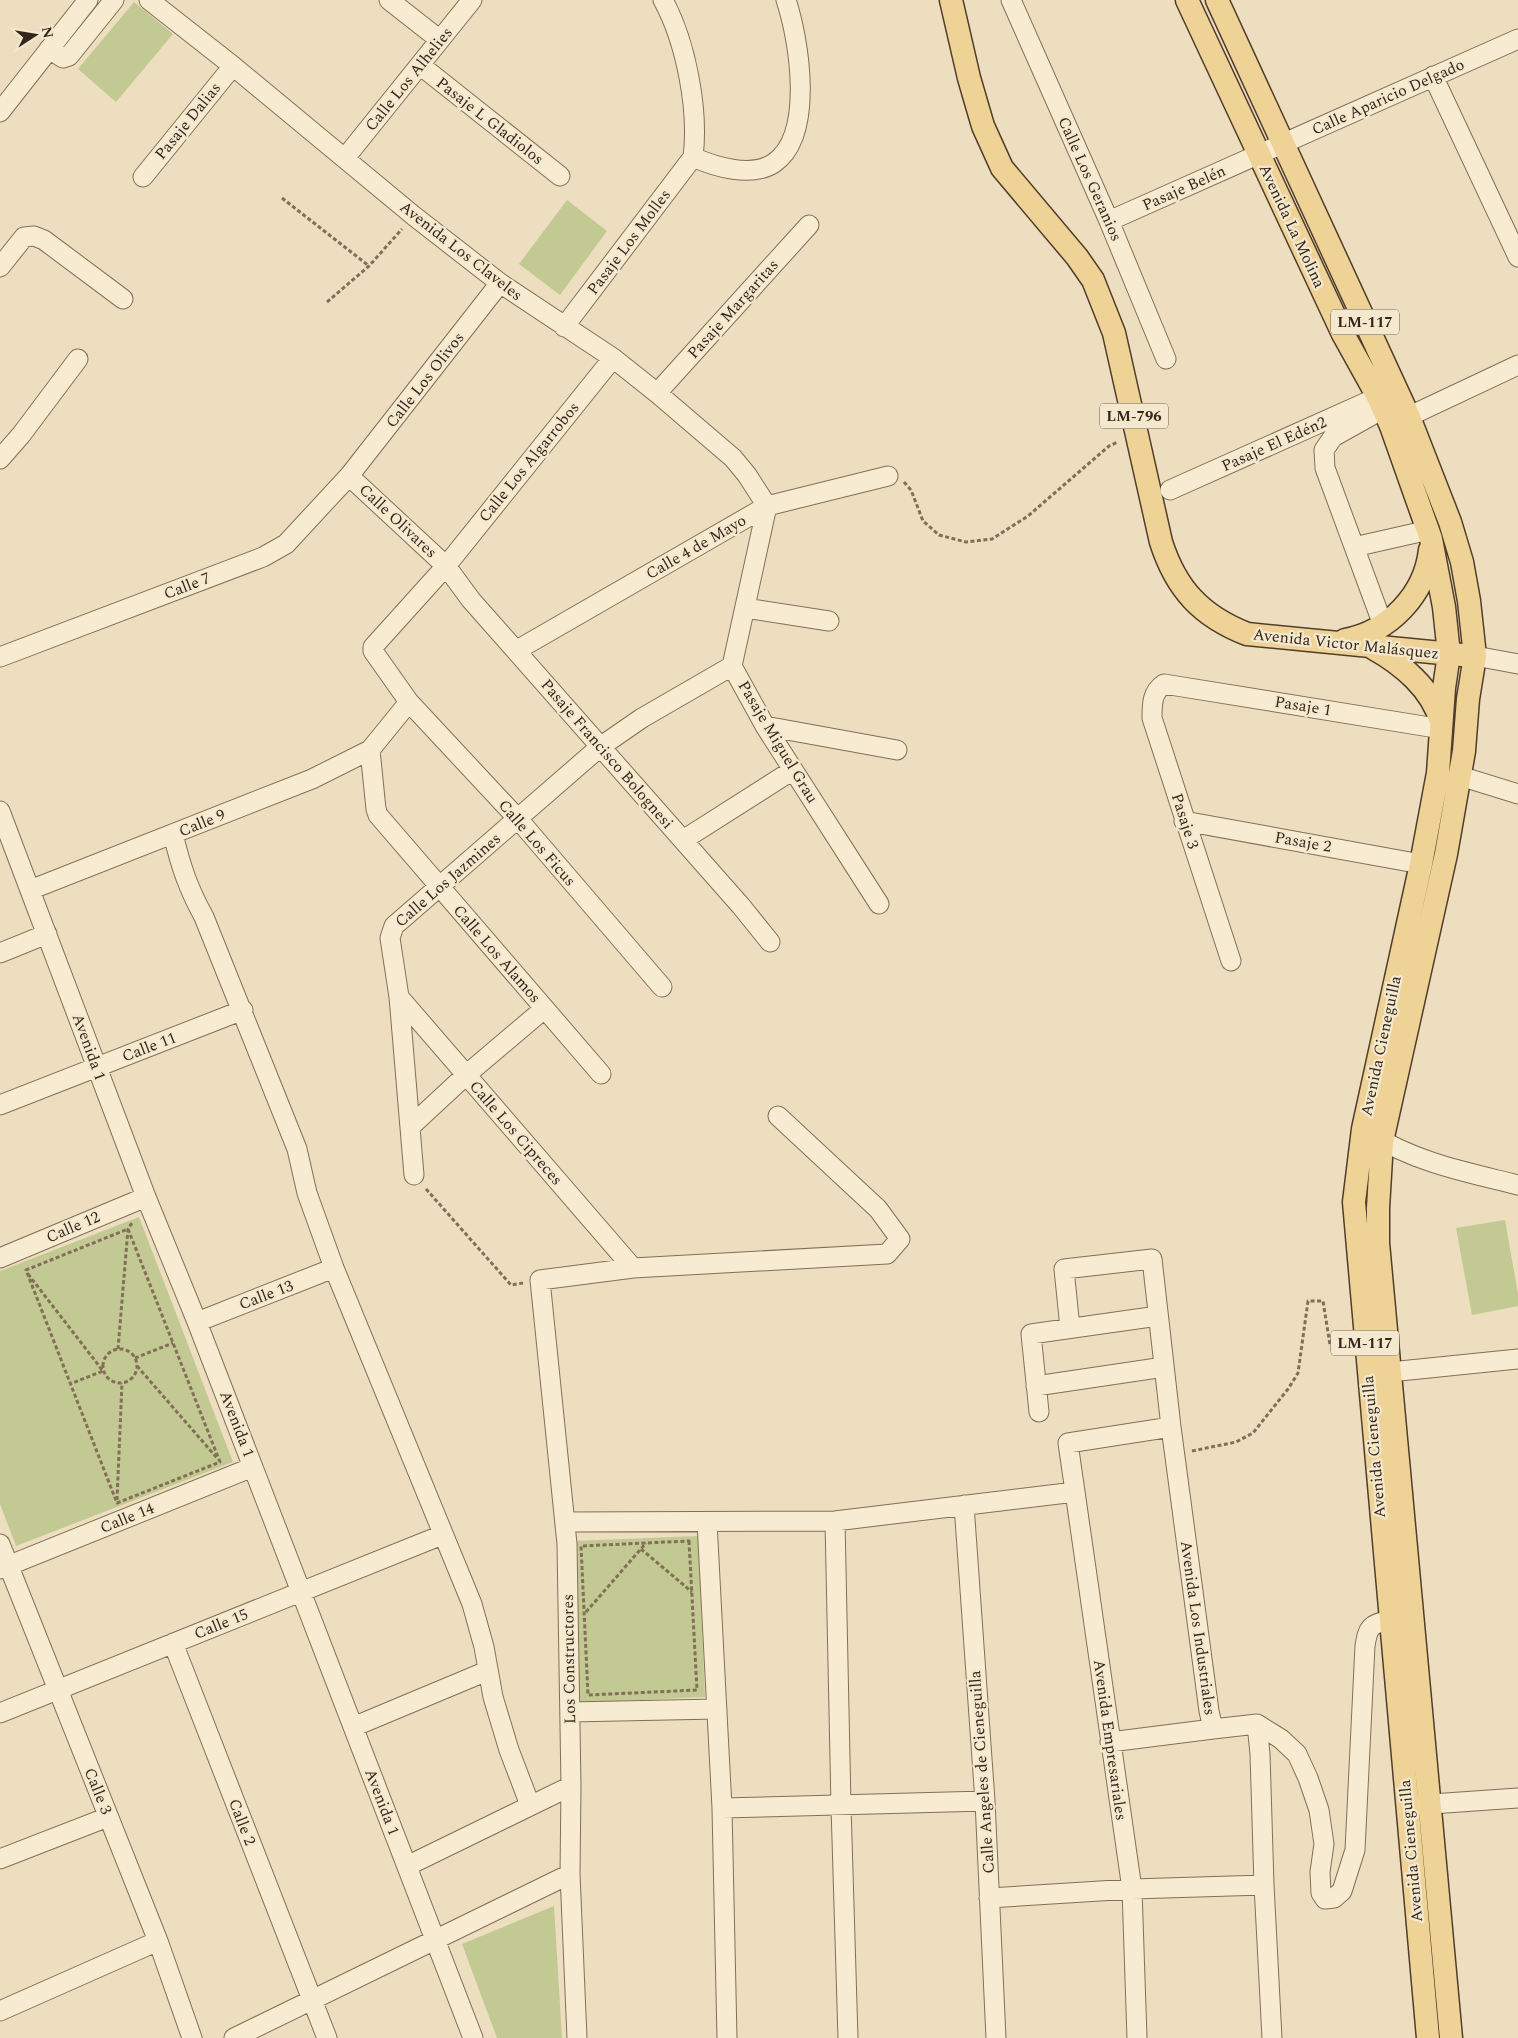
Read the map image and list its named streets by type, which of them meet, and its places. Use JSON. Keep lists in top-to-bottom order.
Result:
{
  "streets": {
    "main road": [
      "Avenida La Molina",
      "LM-117",
      "LM-796",
      "Avenida Victor Malásquez",
      "Avenida Cieneguilla"
    ],
    "street": [
      "Calle Los Alhelies",
      "Calle Aparicio Delgado",
      "Pasaje Dalias",
      "Pasaje L Gladiolos",
      "Calle Los Geranios",
      "Pasaje Belén",
      "Pasaje Los Molles",
      "Avenida Los Claveles",
      "Pasaje Margaritas",
      "Calle Los Olivos",
      "Pasaje El Edén2",
      "Calle Los Algarrobos",
      "Calle Olivares",
      "Calle 4 de Mayo",
      "Calle 7",
      "Pasaje 1",
      "Pasaje Miguel Grau",
      "Pasaje Francisco Bolognesi",
      "Pasaje 3",
      "Calle 9",
      "Pasaje 2",
      "Calle Los Ficus",
      "Calle Los Jazmines",
      "Calle Los Alamos",
      "Avenida 1",
      "Calle 11",
      "Calle Los Cipreces",
      "Calle 12",
      "Calle 13",
      "Calle 14",
      "Calle 15",
      "Avenida Los Industriales",
      "Los Constructores",
      "Avenida Empresariales",
      "Calle Angeles de Cieneguilla",
      "Calle 3",
      "Calle 2"
    ]
  },
  "crossings": [
    ["Calle Los Alhelies", "Pasaje L Gladiolos"],
    ["Calle Los Alhelies", "Avenida Los Claveles"],
    ["Calle Aparicio Delgado", "Pasaje Belén"],
    ["Calle Aparicio Delgado", "Avenida La Molina"],
    ["Pasaje Dalias", "Avenida Los Claveles"],
    ["Calle Los Geranios", "Pasaje Belén"],
    ["Pasaje Belén", "Avenida La Molina"],
    ["Avenida La Molina", "LM-796"],
    ["Avenida La Molina", "Pasaje El Edén2"],
    ["Avenida La Molina", "Avenida Victor Malásquez"],
    ["Avenida La Molina", "Avenida Cieneguilla"],
    ["Pasaje Los Molles", "Avenida Los Claveles"],
    ["Avenida Los Claveles", "Pasaje Margaritas"],
    ["Avenida Los Claveles", "Calle Los Olivos"],
    ["Avenida Los Claveles", "Calle Los Algarrobos"],
    ["Avenida Los Claveles", "Calle 4 de Mayo"],
    ["Avenida Los Claveles", "Pasaje Miguel Grau"],
    ["Calle Los Olivos", "Calle Olivares"],
    ["Calle Los Olivos", "Calle 7"],
    ["LM-796", "Avenida Victor Malásquez"],
    ["LM-796", "Avenida Cieneguilla"],
    ["Calle Los Algarrobos", "Calle Olivares"],
    ["Calle Los Algarrobos", "Pasaje Francisco Bolognesi"],
    ["Calle Los Algarrobos", "Calle Los Ficus"],
    ["Calle Olivares", "Calle 7"],
    ["Calle Olivares", "Pasaje Francisco Bolognesi"],
    ["Calle 4 de Mayo", "Pasaje Miguel Grau"],
    ["Calle 4 de Mayo", "Pasaje Francisco Bolognesi"],
    ["Avenida Victor Malásquez", "Avenida Cieneguilla"],
    ["Pasaje 1", "Pasaje 3"],
    ["Pasaje 1", "Avenida Cieneguilla"],
    ["Pasaje Miguel Grau", "Calle Los Jazmines"],
    ["Pasaje Francisco Bolognesi", "Calle Los Jazmines"],
    ["Pasaje 3", "Pasaje 2"],
    ["Calle 9", "Calle Los Alamos"],
    ["Calle 9", "Avenida 1"],
    ["Pasaje 2", "Avenida Cieneguilla"],
    ["Calle Los Ficus", "Calle Los Jazmines"],
    ["Calle Los Jazmines", "Calle Los Alamos"],
    ["Calle Los Jazmines", "Calle Los Cipreces"],
    ["Avenida 1", "Calle 11"],
    ["Avenida 1", "Calle 12"],
    ["Avenida 1", "Calle 13"],
    ["Avenida 1", "Calle 14"],
    ["Avenida 1", "Calle 15"],
    ["Calle 14", "Calle 3"],
    ["Calle 15", "Calle 3"],
    ["Calle 15", "Calle 2"],
    ["Avenida Los Industriales", "Avenida Empresariales"]
  ],
  "north": "right"
}
